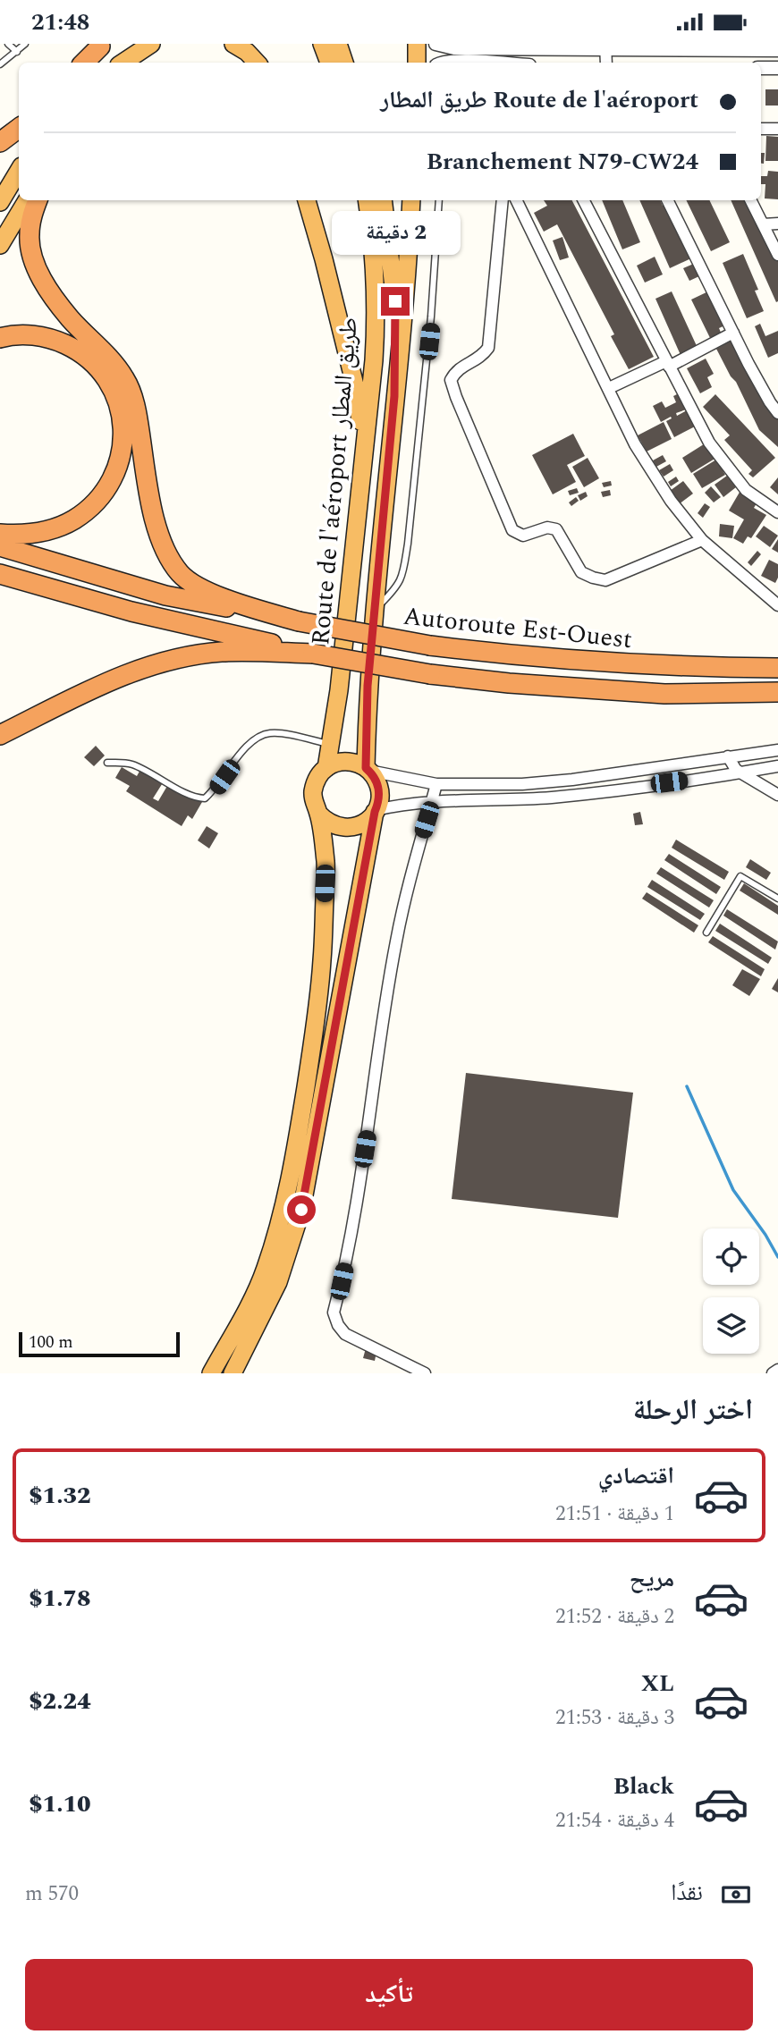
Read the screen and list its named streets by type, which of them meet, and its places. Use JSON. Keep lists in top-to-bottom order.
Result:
{
  "streets": {
    "highway": ["Route de l'aéroport طريق المطار", "Autoroute Est-Ouest"]
  },
  "scale_bar": "100 m",
  "page": {
    "status": "21:48",
    "banner": ["Route de l'aéroport طريق المطار", "Branchement N79-CW24"],
    "bubble": "2 دقيقة",
    "scale": "100 m",
    "heading": "اختر الرحلة",
    "list": [
      {
        "name": "اقتصادي",
        "note": "1 دقيقة · 21:51",
        "value": "$1.32"
      },
      {
        "name": "مريح",
        "note": "2 دقيقة · 21:52",
        "value": "$1.78"
      },
      {
        "name": "XL",
        "note": "3 دقيقة · 21:53",
        "value": "$2.24"
      },
      {
        "name": "Black",
        "note": "4 دقيقة · 21:54",
        "value": "$1.10"
      }
    ],
    "pay": ["نقدًا", "570 m"],
    "buttons": "تأكيد"
  }
}
